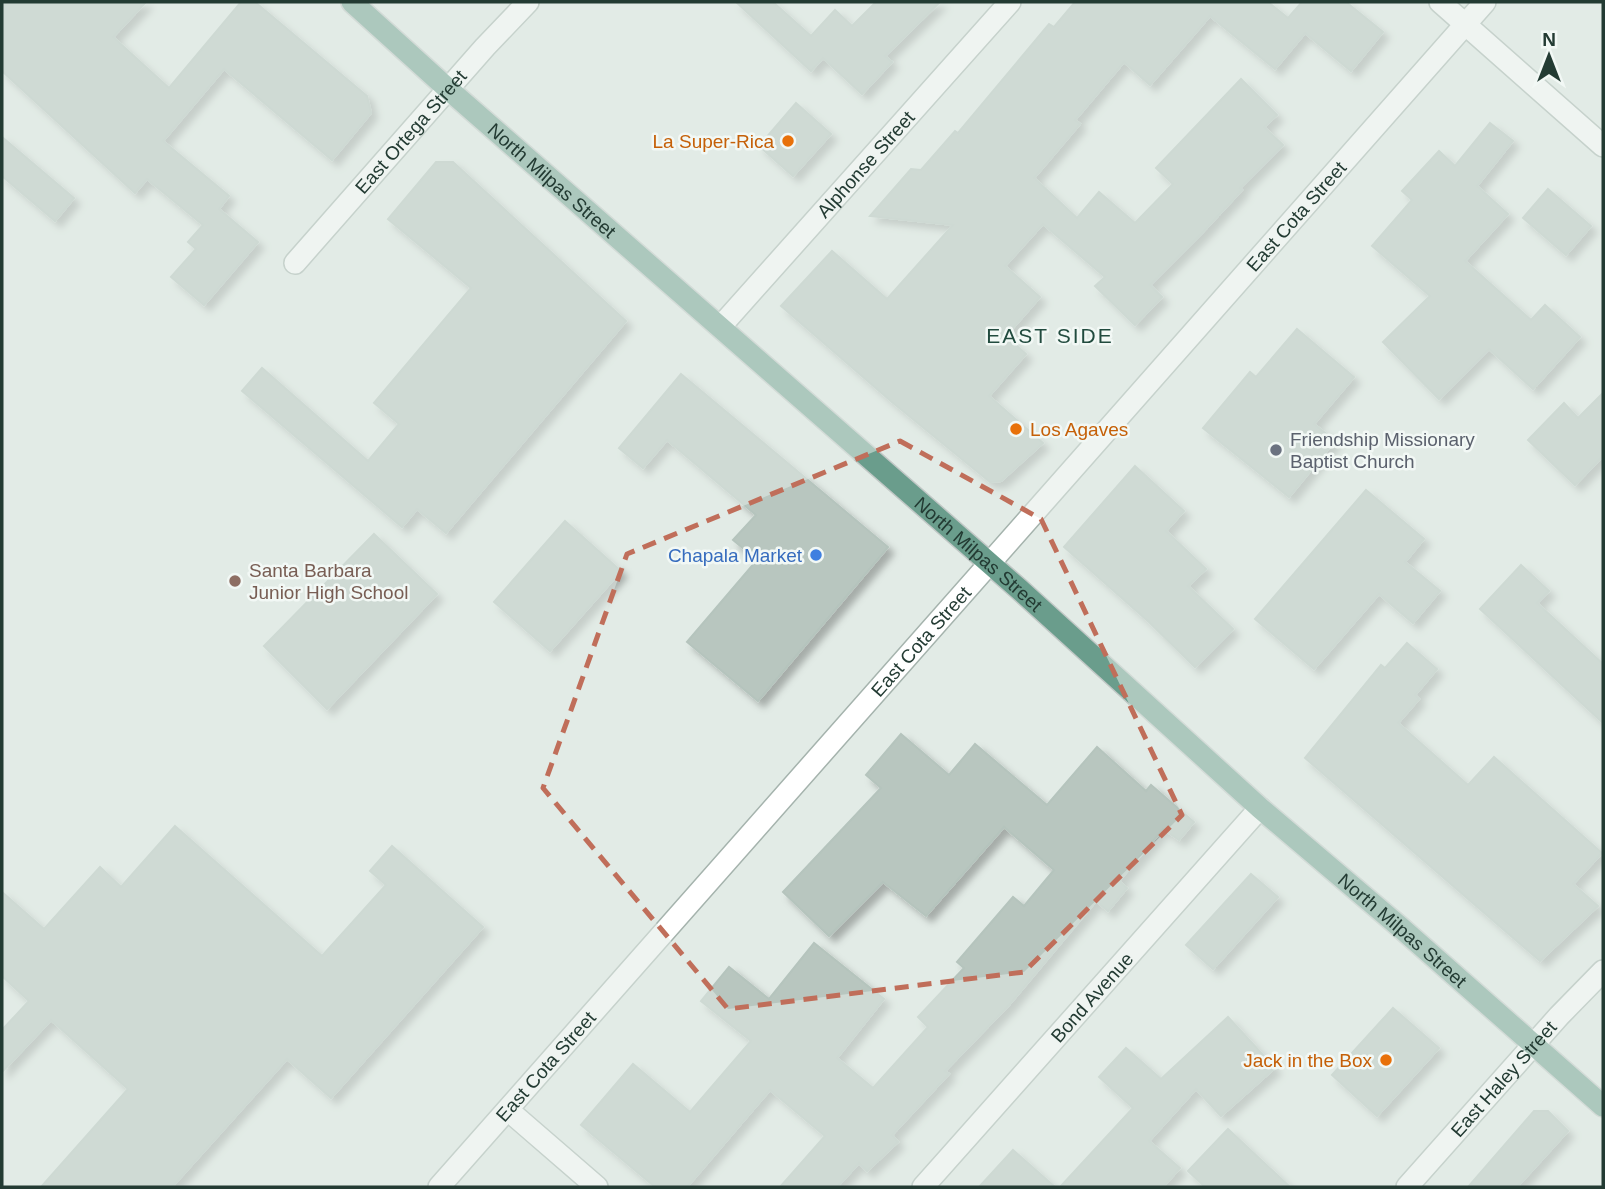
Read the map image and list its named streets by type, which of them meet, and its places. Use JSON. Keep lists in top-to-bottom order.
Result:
{
  "streets": {
    "main road": ["North Milpas Street"],
    "street": [
      "East Ortega Street",
      "Alphonse Street",
      "East Cota Street",
      "Bond Avenue",
      "East Haley Street"
    ]
  },
  "crossings": [
    ["East Ortega Street", "North Milpas Street"],
    ["Alphonse Street", "North Milpas Street"],
    ["North Milpas Street", "East Cota Street"],
    ["North Milpas Street", "Bond Avenue"],
    ["North Milpas Street", "East Haley Street"]
  ],
  "districts": ["EAST SIDE"],
  "places": [
    "La Super-Rica",
    "Los Agaves",
    "Friendship Missionary Baptist Church",
    "Chapala Market",
    "Santa Barbara Junior High School",
    "Jack in the Box"
  ],
  "north": "top"
}
